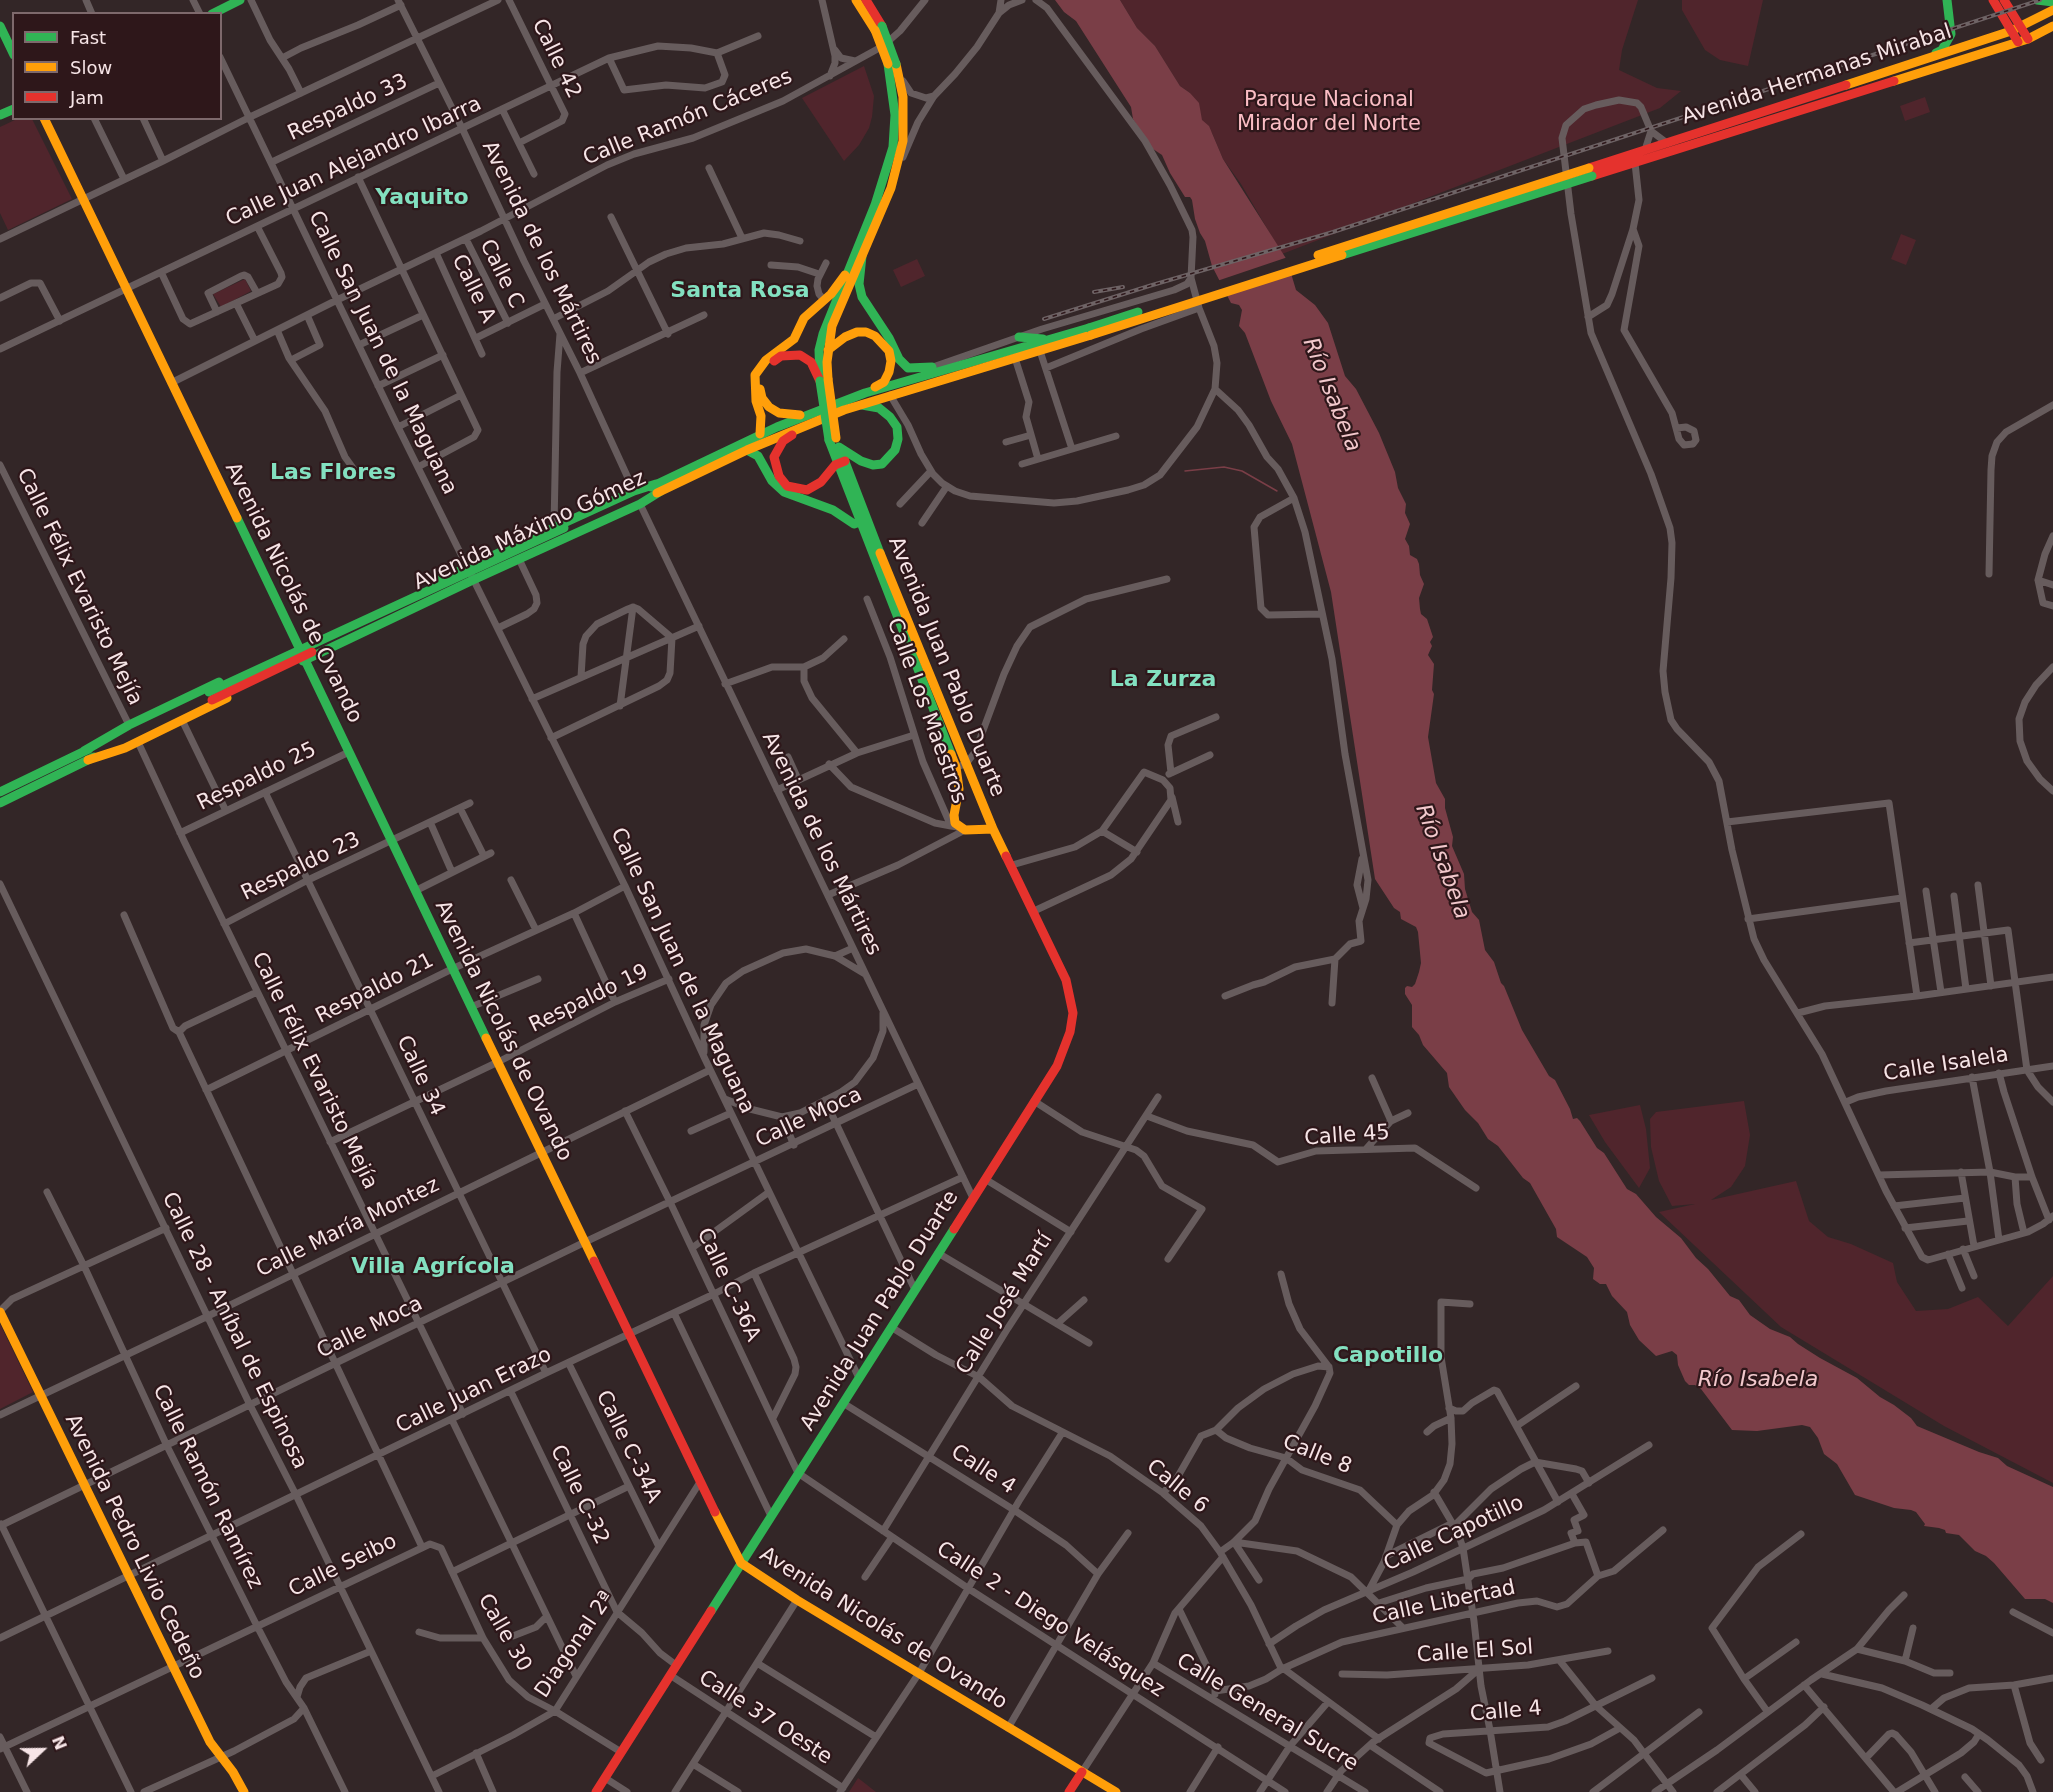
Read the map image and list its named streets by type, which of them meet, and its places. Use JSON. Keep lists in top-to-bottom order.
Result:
{
  "streets": {
    "main road": [
      "Avenida Hermanas Mirabal",
      "Avenida Máximo Gómez",
      "Avenida Nicolás de Ovando",
      "Avenida Juan Pablo Duarte",
      "Avenida Pedro Livio Cedeño"
    ],
    "street": [
      "Calle 42",
      "Respaldo 33",
      "Calle Ramón Cáceres",
      "Calle Juan Alejandro lbarra",
      "Avenida de los Mártires",
      "Calle C",
      "Calle A",
      "Calle San Juan de la Maguana",
      "Calle Félix Evaristo Mejía",
      "Calle Los Maestros",
      "Respaldo 25",
      "Respaldo 23",
      "Respaldo 21",
      "Respaldo 19",
      "Calle Isalela",
      "Calle 34",
      "Calle Moca",
      "Calle 45",
      "Calle María Montez",
      "Calle C-36A",
      "Calle José Martí",
      "Calle 28 - Aníbal de Espinosa",
      "Calle Juan Erazo",
      "Calle C-34A",
      "Calle 8",
      "Calle 4",
      "Calle Ramón Ramírez",
      "Calle 6",
      "Calle C-32",
      "Calle Capotillo",
      "Calle Seibo",
      "Calle Libertad",
      "Calle 2 - Diego Velásquez",
      "Calle 30",
      "Diagonal 2ª",
      "Calle El Sol",
      "Calle General Sucre",
      "Calle 37 Oeste"
    ]
  },
  "crossings": [
    ["Calle 42", "Calle Juan Alejandro lbarra"],
    ["Respaldo 33", "Avenida de los Mártires"],
    ["Respaldo 33", "Calle San Juan de la Maguana"],
    ["Calle Ramón Cáceres", "Avenida de los Mártires"],
    ["Calle Ramón Cáceres", "Calle C"],
    ["Calle Ramón Cáceres", "Calle A"],
    ["Calle Ramón Cáceres", "Calle San Juan de la Maguana"],
    ["Calle Ramón Cáceres", "Avenida Nicolás de Ovando"],
    ["Calle Juan Alejandro lbarra", "Avenida de los Mártires"],
    ["Calle Juan Alejandro lbarra", "Calle San Juan de la Maguana"],
    ["Calle Juan Alejandro lbarra", "Avenida Nicolás de Ovando"],
    ["Avenida de los Mártires", "Calle A"],
    ["Avenida de los Mártires", "Calle San Juan de la Maguana"],
    ["Avenida de los Mártires", "Avenida Juan Pablo Duarte"],
    ["Avenida de los Mártires", "Calle Moca"],
    ["Avenida de los Mártires", "Calle María Montez"],
    ["Avenida de los Mártires", "Calle Juan Erazo"],
    ["Calle C", "Calle A"],
    ["Calle San Juan de la Maguana", "Avenida Juan Pablo Duarte"],
    ["Calle San Juan de la Maguana", "Respaldo 21"],
    ["Calle San Juan de la Maguana", "Respaldo 19"],
    ["Calle San Juan de la Maguana", "Calle Moca"],
    ["Calle San Juan de la Maguana", "Calle María Montez"],
    ["Calle San Juan de la Maguana", "Calle Juan Erazo"],
    ["Calle Félix Evaristo Mejía", "Respaldo 25"],
    ["Calle Félix Evaristo Mejía", "Respaldo 23"],
    ["Calle Félix Evaristo Mejía", "Respaldo 21"],
    ["Calle Félix Evaristo Mejía", "Respaldo 19"],
    ["Calle Félix Evaristo Mejía", "Calle Moca"],
    ["Calle Félix Evaristo Mejía", "Calle María Montez"],
    ["Calle Félix Evaristo Mejía", "Calle Juan Erazo"],
    ["Avenida Nicolás de Ovando", "Avenida Juan Pablo Duarte"],
    ["Avenida Nicolás de Ovando", "Respaldo 25"],
    ["Avenida Nicolás de Ovando", "Respaldo 23"],
    ["Avenida Nicolás de Ovando", "Respaldo 21"],
    ["Avenida Nicolás de Ovando", "Respaldo 19"],
    ["Avenida Nicolás de Ovando", "Calle Moca"],
    ["Avenida Nicolás de Ovando", "Calle María Montez"],
    ["Avenida Nicolás de Ovando", "Calle Juan Erazo"],
    ["Avenida Nicolás de Ovando", "Diagonal 2ª"],
    ["Avenida Juan Pablo Duarte", "Calle Los Maestros"],
    ["Avenida Juan Pablo Duarte", "Calle C-36A"],
    ["Avenida Juan Pablo Duarte", "Calle 4"],
    ["Avenida Juan Pablo Duarte", "Calle 6"],
    ["Avenida Juan Pablo Duarte", "Calle 2 - Diego Velásquez"],
    ["Avenida Juan Pablo Duarte", "Calle 30"],
    ["Avenida Juan Pablo Duarte", "Calle 37 Oeste"],
    ["Respaldo 25", "Calle 34"],
    ["Respaldo 23", "Calle 34"],
    ["Respaldo 21", "Calle 34"],
    ["Respaldo 19", "Calle 34"],
    ["Calle 34", "Calle Moca"],
    ["Calle 34", "Calle María Montez"],
    ["Calle 34", "Calle Juan Erazo"],
    ["Calle Moca", "Calle C-36A"],
    ["Calle Moca", "Calle 28 - Aníbal de Espinosa"],
    ["Calle Moca", "Calle Ramón Ramírez"],
    ["Calle Moca", "Avenida Pedro Livio Cedeño"],
    ["Calle 45", "Calle José Martí"],
    ["Calle María Montez", "Calle C-36A"],
    ["Calle María Montez", "Calle 28 - Aníbal de Espinosa"],
    ["Calle María Montez", "Calle Ramón Ramírez"],
    ["Calle María Montez", "Avenida Pedro Livio Cedeño"],
    ["Calle C-36A", "Calle Juan Erazo"],
    ["Calle C-36A", "Calle 2 - Diego Velásquez"],
    ["Calle José Martí", "Calle 4"],
    ["Calle José Martí", "Calle 6"],
    ["Calle José Martí", "Calle 2 - Diego Velásquez"],
    ["Calle 28 - Aníbal de Espinosa", "Calle Juan Erazo"],
    ["Calle 28 - Aníbal de Espinosa", "Calle Seibo"],
    ["Calle 28 - Aníbal de Espinosa", "Diagonal 2ª"],
    ["Calle Juan Erazo", "Calle C-34A"],
    ["Calle Juan Erazo", "Calle Ramón Ramírez"],
    ["Calle Juan Erazo", "Calle C-32"],
    ["Calle Juan Erazo", "Avenida Pedro Livio Cedeño"],
    ["Calle C-34A", "Diagonal 2ª"],
    ["Calle Ramón Ramírez", "Calle Seibo"],
    ["Calle 6", "Calle Capotillo"],
    ["Calle 6", "Calle Libertad"],
    ["Calle C-32", "Diagonal 2ª"],
    ["Avenida Pedro Livio Cedeño", "Calle Seibo"],
    ["Calle Seibo", "Calle 30"],
    ["Calle 30", "Diagonal 2ª"]
  ],
  "districts": [
    "Yaquito",
    "Santa Rosa",
    "Las Flores",
    "La Zurza",
    "Villa Agrícola",
    "Capotillo"
  ],
  "water": ["Río Isabela"],
  "parks": ["Parque Nacional Mirador del Norte"],
  "legend": ["Fast", "Slow", "Jam"],
  "north": "right"
}
